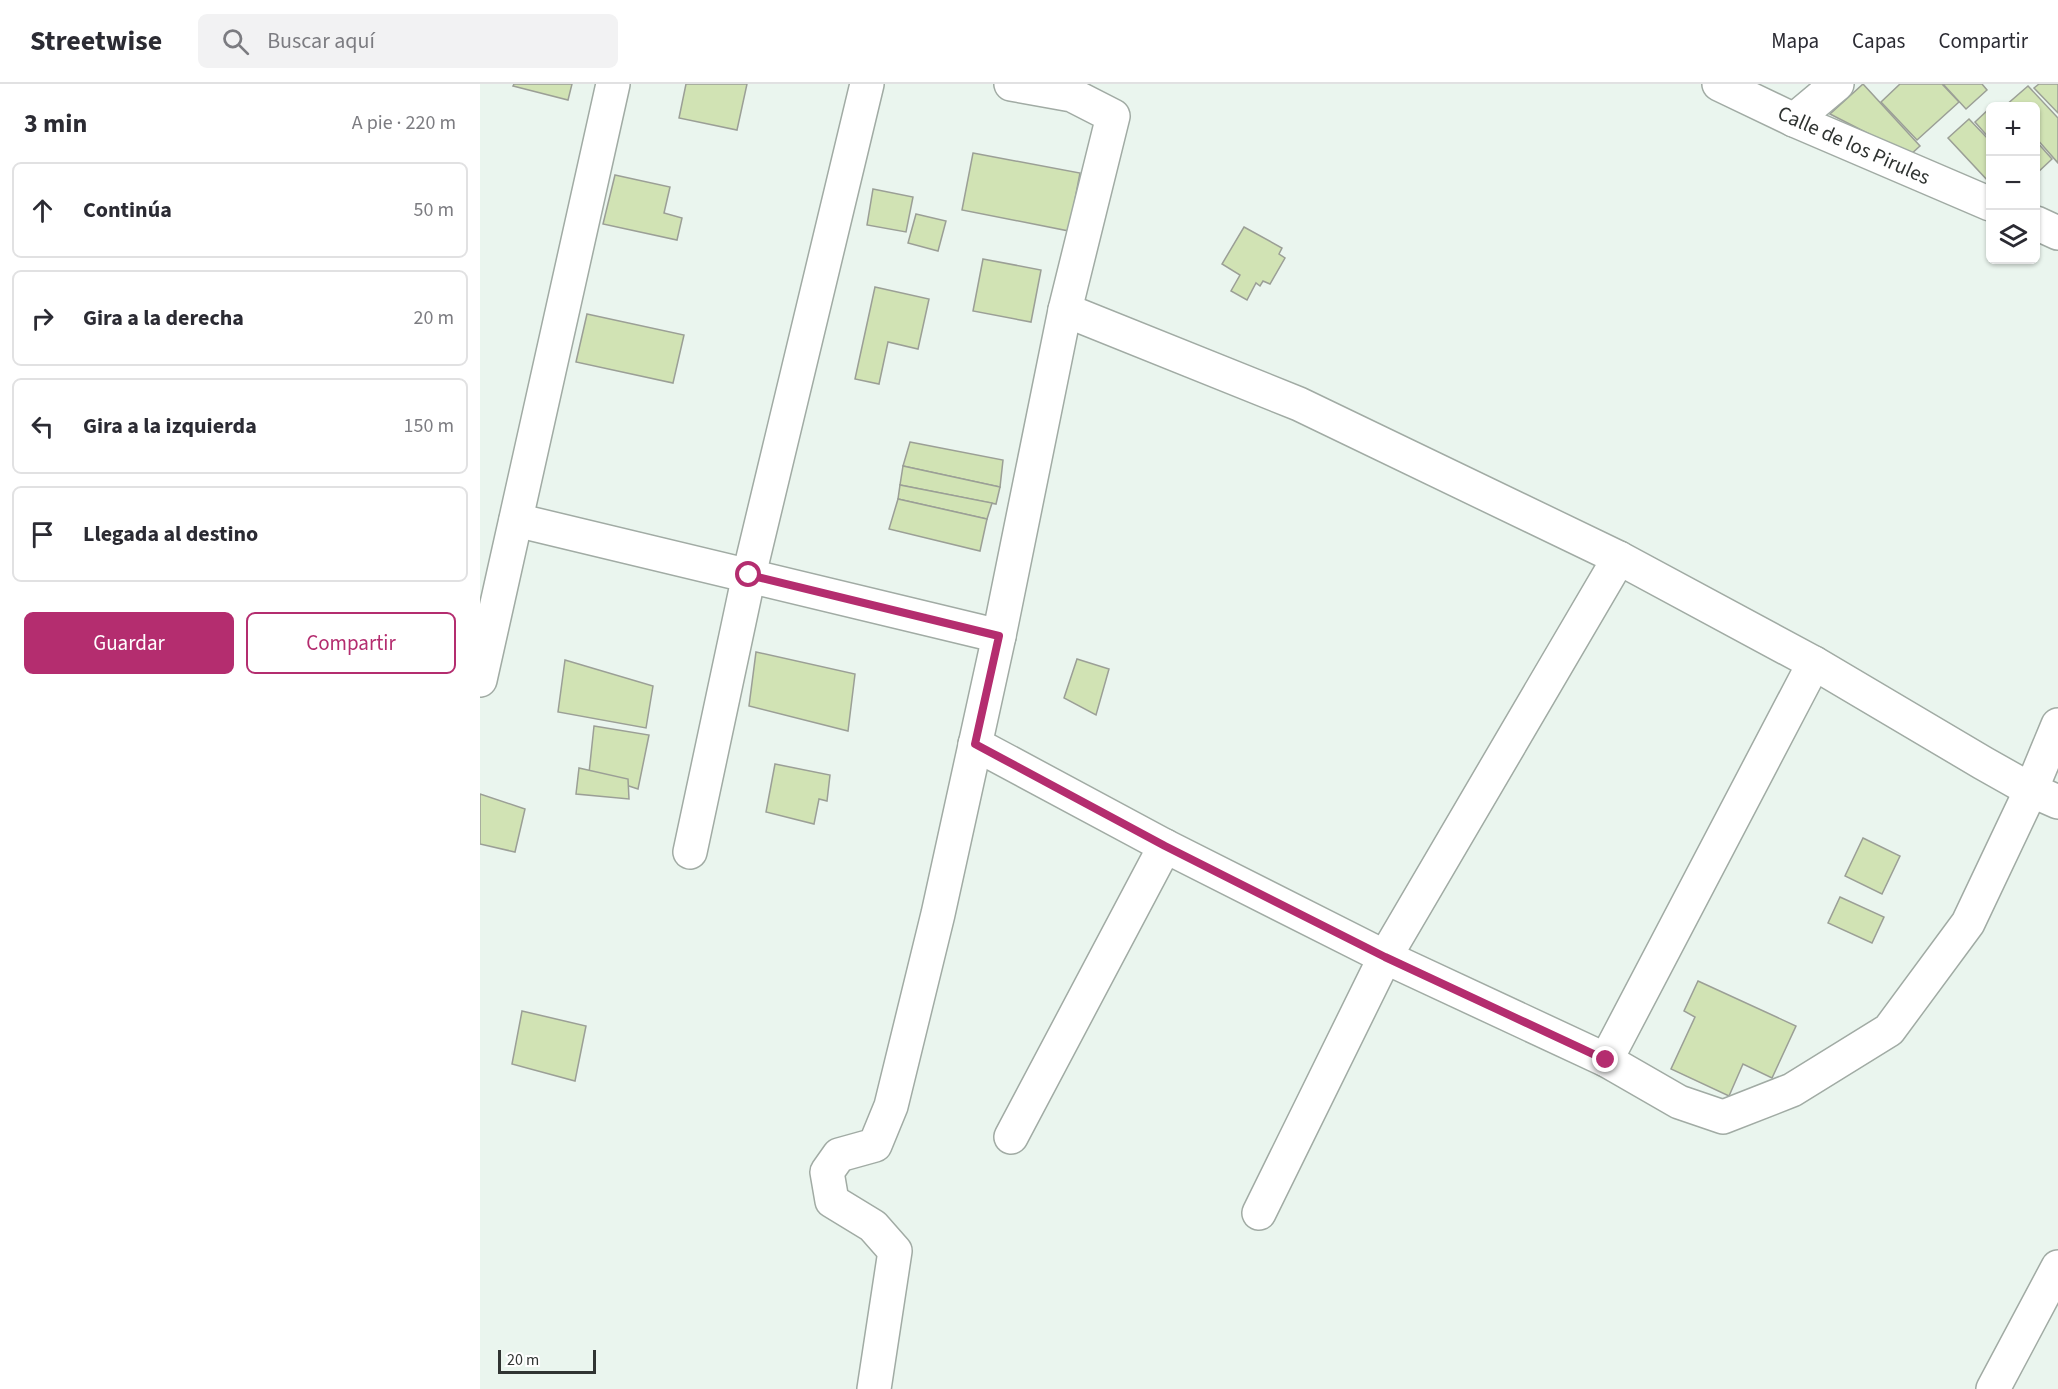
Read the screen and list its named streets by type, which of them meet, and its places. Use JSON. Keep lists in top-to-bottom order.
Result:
{
  "streets": {
    "street": ["Calle de los Pirules"]
  },
  "scale_bar": "20 m",
  "page": {
    "header": "Streetwise",
    "search": "Buscar aquí",
    "nav": ["Mapa", "Capas", "Compartir"],
    "heading": ["3 min", "A pie · 220 m"],
    "map_buttons": ["+", "−"],
    "list": [
      ["Continúa", "50 m"],
      ["Gira a la derecha", "20 m"],
      ["Gira a la izquierda", "150 m"],
      "Llegada al destino"
    ],
    "buttons": ["Guardar", "Compartir"],
    "scale": "20 m"
  }
}
